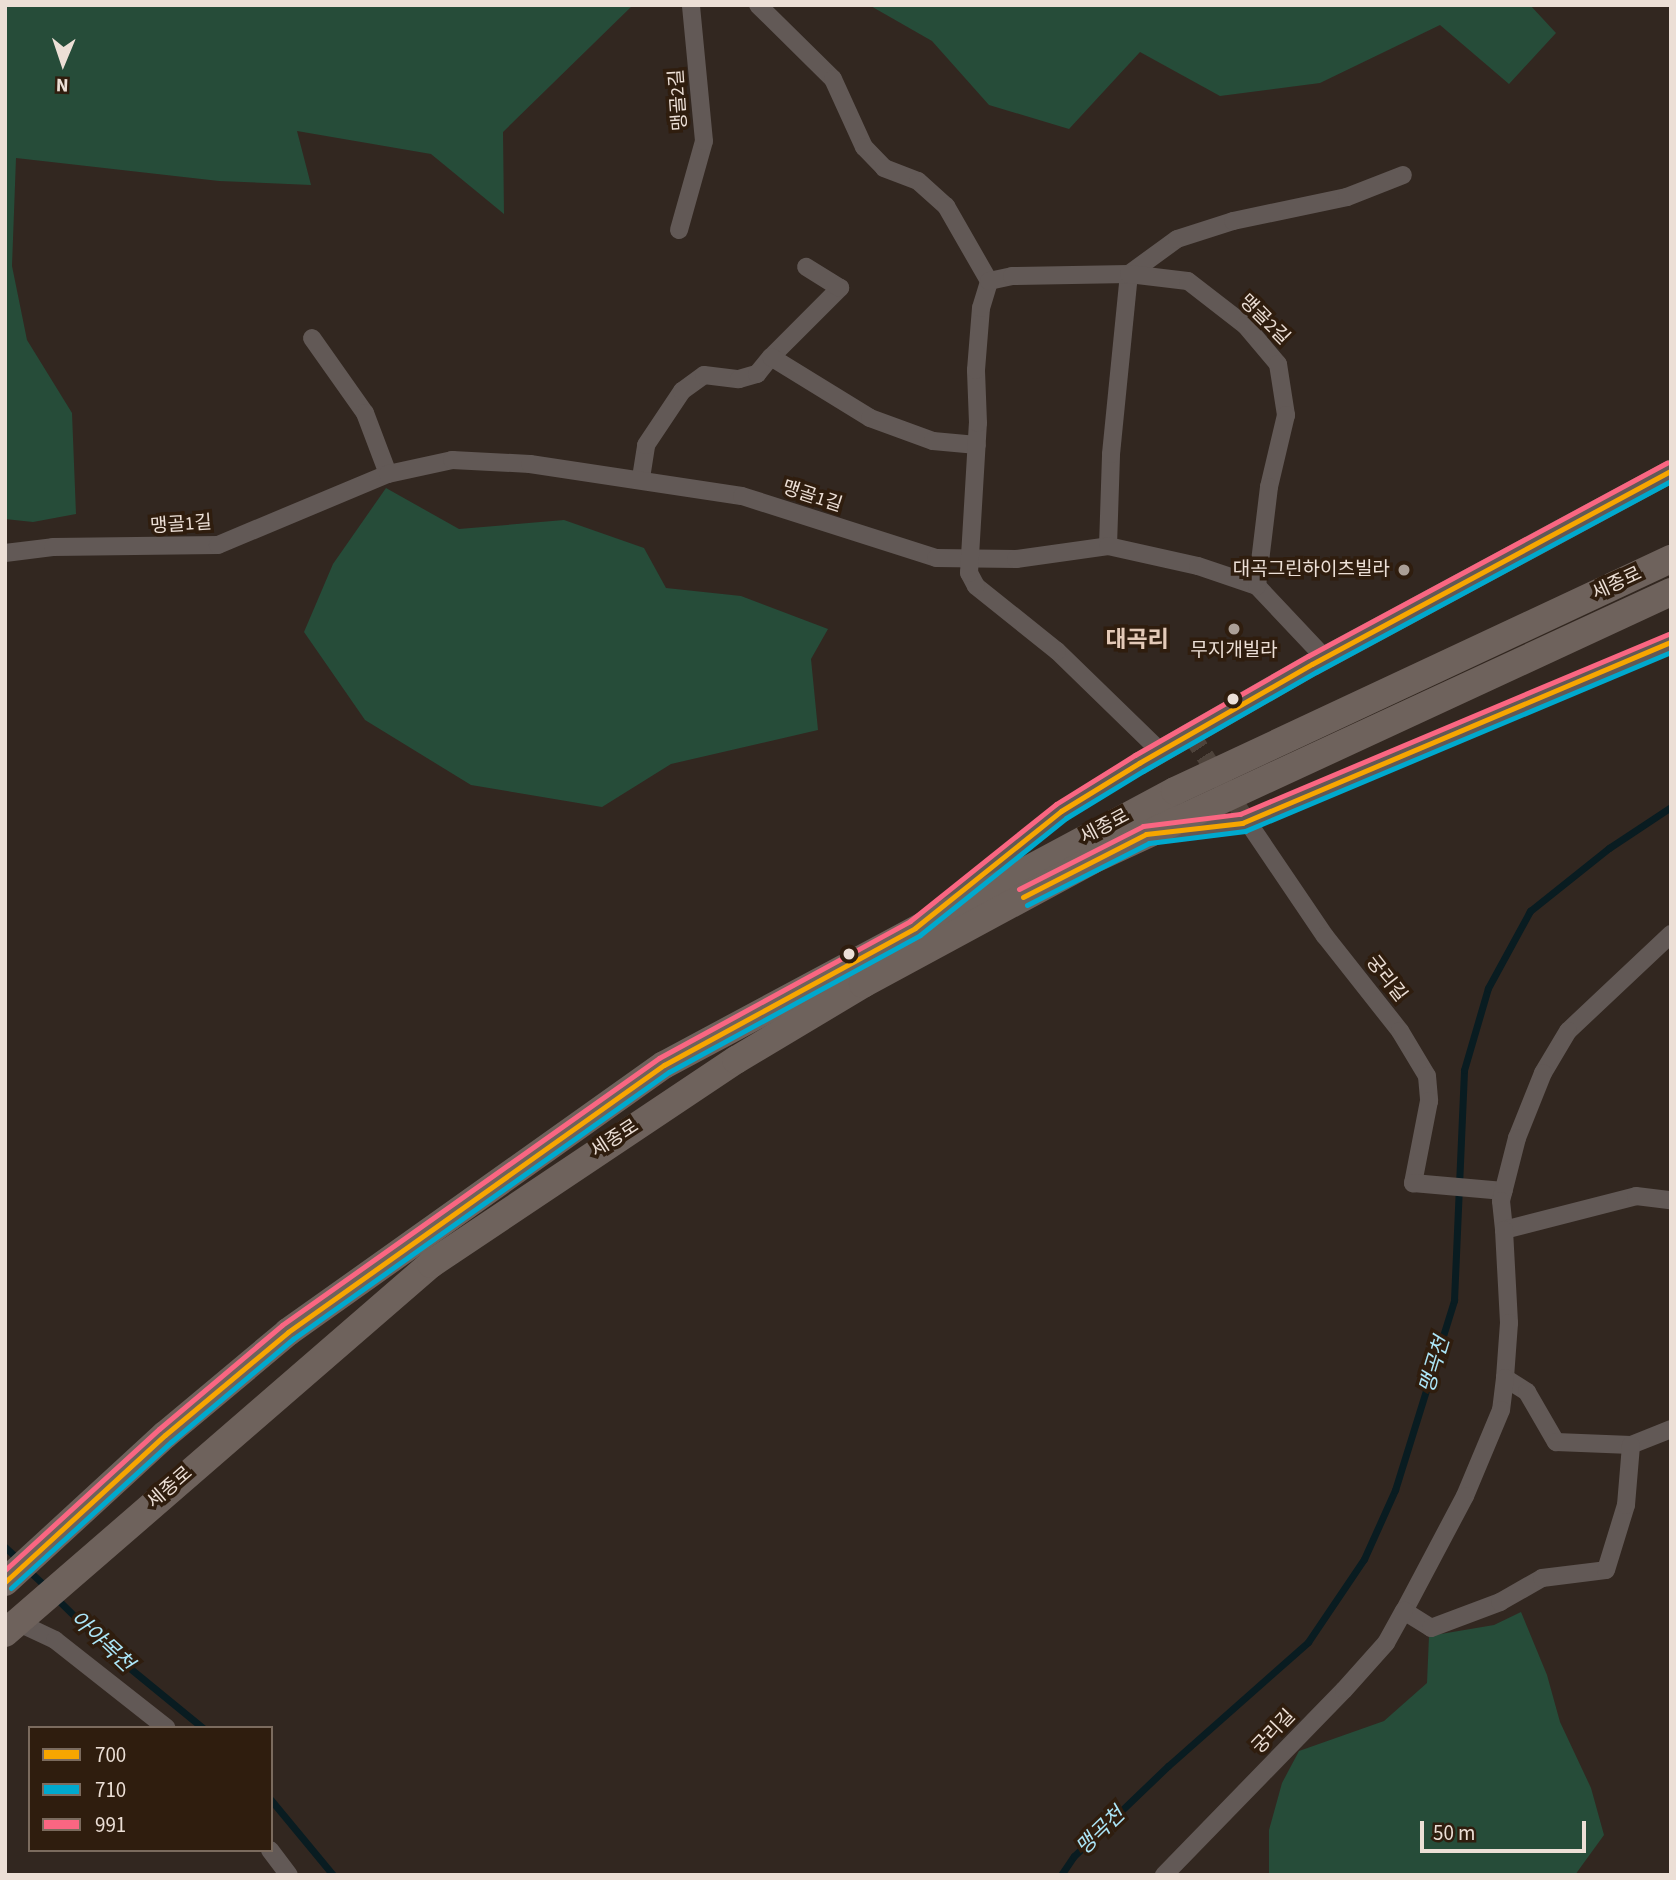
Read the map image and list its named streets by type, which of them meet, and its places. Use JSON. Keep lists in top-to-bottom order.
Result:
{
  "streets": {
    "main road": ["세종로"],
    "street": ["맹골2길", "맹골1길", "궁리길"]
  },
  "crossings": [
    ["맹골2길", "맹골1길"]
  ],
  "districts": ["대곡리"],
  "water": ["맹곡천", "아야목천"],
  "places": ["대곡그린하이츠빌라", "무지개빌라"],
  "lines": ["transit line 991", "transit line 700", "transit line 710"],
  "legend": ["700", "710", "991"],
  "scale_bar": "50 m",
  "north": "bottom"
}
